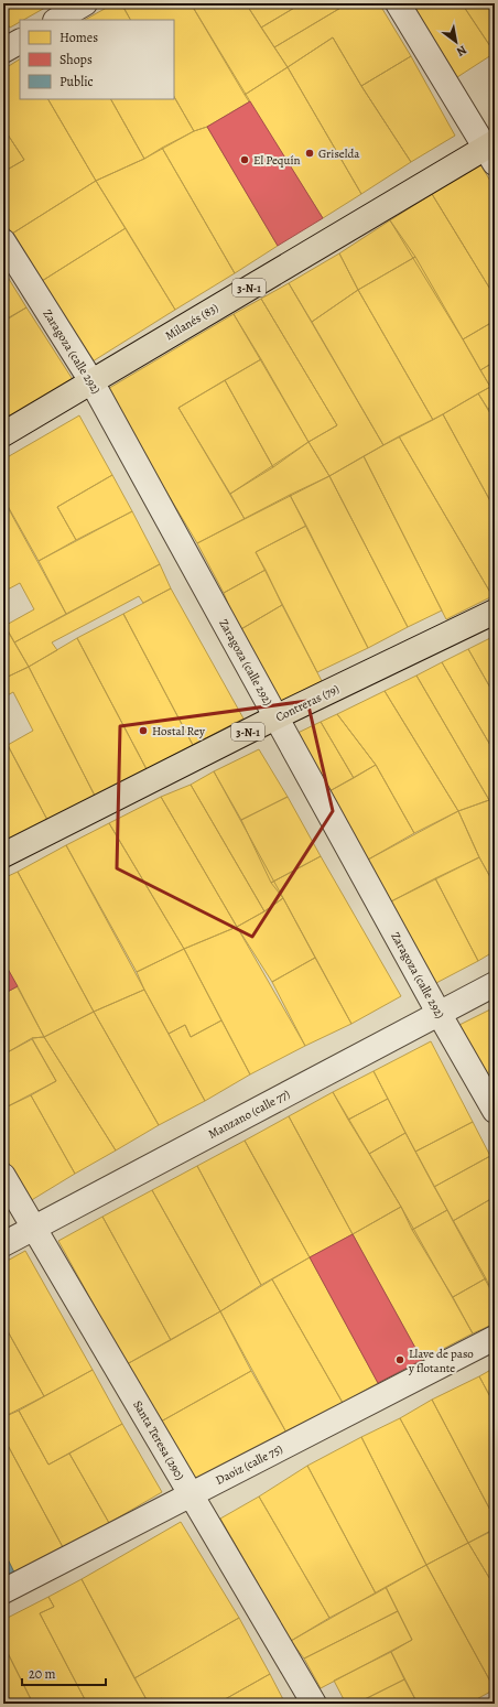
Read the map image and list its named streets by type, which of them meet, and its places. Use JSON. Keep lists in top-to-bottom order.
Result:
{
  "streets": {
    "main road": ["3-N-1", "Milanés (83)", "Contreras (79)"],
    "street": [
      "Zaragoza (calle 292)",
      "Manzano (calle 77)",
      "Santa Teresa (290)",
      "Daoiz (calle 75)"
    ]
  },
  "crossings": [
    ["Milanés (83)", "Zaragoza (calle 292)"],
    ["Zaragoza (calle 292)", "Contreras (79)"],
    ["Zaragoza (calle 292)", "Manzano (calle 77)"],
    ["Manzano (calle 77)", "Santa Teresa (290)"],
    ["Santa Teresa (290)", "Daoiz (calle 75)"]
  ],
  "places": [
    "Griselda",
    "El Pequín",
    "Hostal Rey",
    "Llave de paso y flotante"
  ],
  "legend": ["Homes", "Shops", "Public"],
  "scale_bar": "20 m",
  "north": "bottom right"
}
